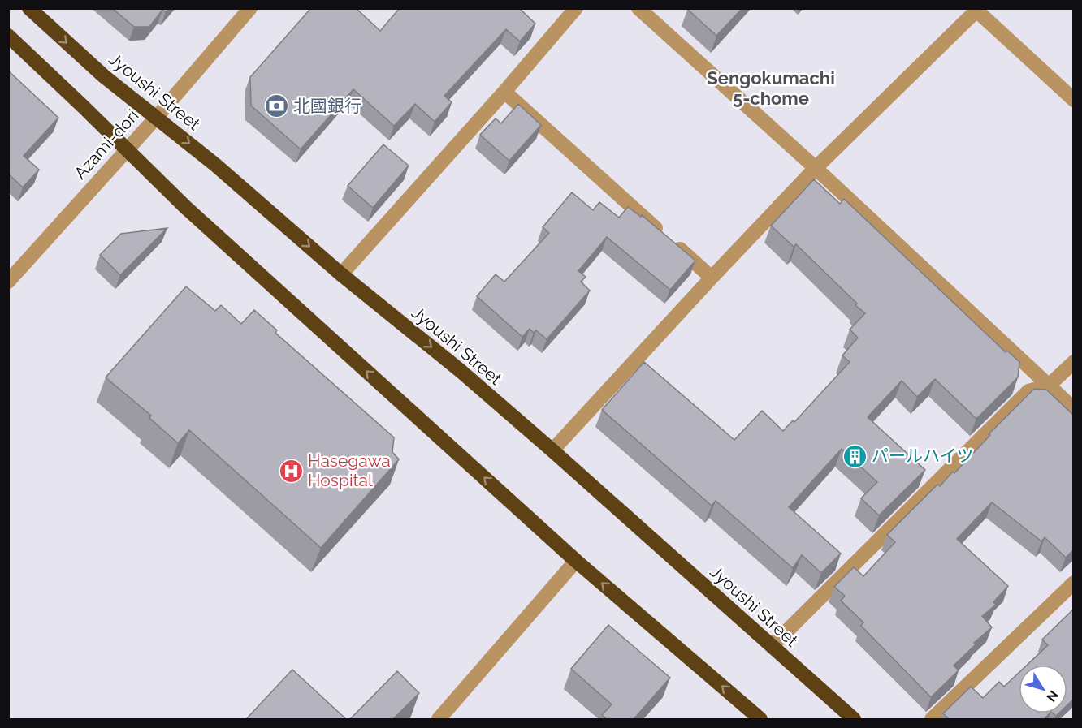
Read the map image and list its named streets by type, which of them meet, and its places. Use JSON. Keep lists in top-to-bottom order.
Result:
{
  "streets": {
    "highway": ["Jyoushi Street"],
    "street": ["Azami-dori"]
  },
  "crossings": [
    ["Jyoushi Street", "Azami-dori"]
  ],
  "districts": ["Sengokumachi 5-chome"],
  "places": {
    "bank": ["北國銀行"],
    "building": ["パールハイツ"],
    "hospital": ["Hasegawa Hospital"]
  },
  "north": "bottom right"
}
